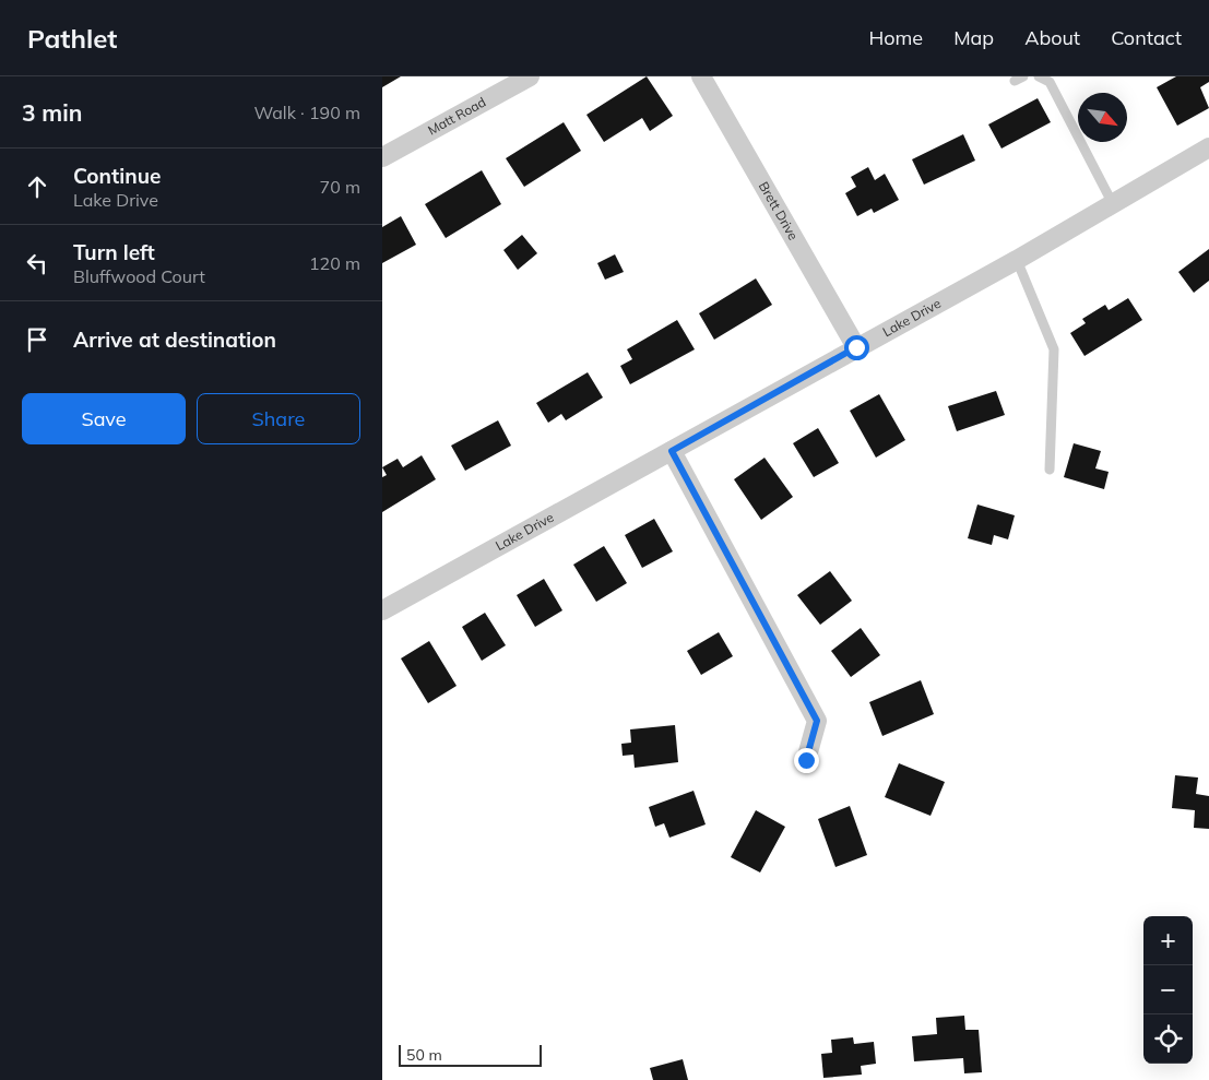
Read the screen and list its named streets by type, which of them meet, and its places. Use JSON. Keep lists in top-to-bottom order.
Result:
{
  "streets": {
    "street": ["Matt Road", "Brett Drive", "Lake Drive"]
  },
  "crossings": [
    ["Brett Drive", "Lake Drive"]
  ],
  "scale_bar": "50 m",
  "north": "bottom right",
  "page": {
    "header": "Pathlet",
    "nav": [
      "Home",
      "Map",
      "About",
      "Contact"
    ],
    "heading": ["3 min", "Walk · 190 m"],
    "list": [
      ["Continue", "Lake Drive", "70 m"],
      ["Turn left", "Bluffwood Court", "120 m"],
      "Arrive at destination"
    ],
    "buttons": ["Save", "Share"],
    "map_buttons": ["+", "−"],
    "scale": "50 m"
  }
}
